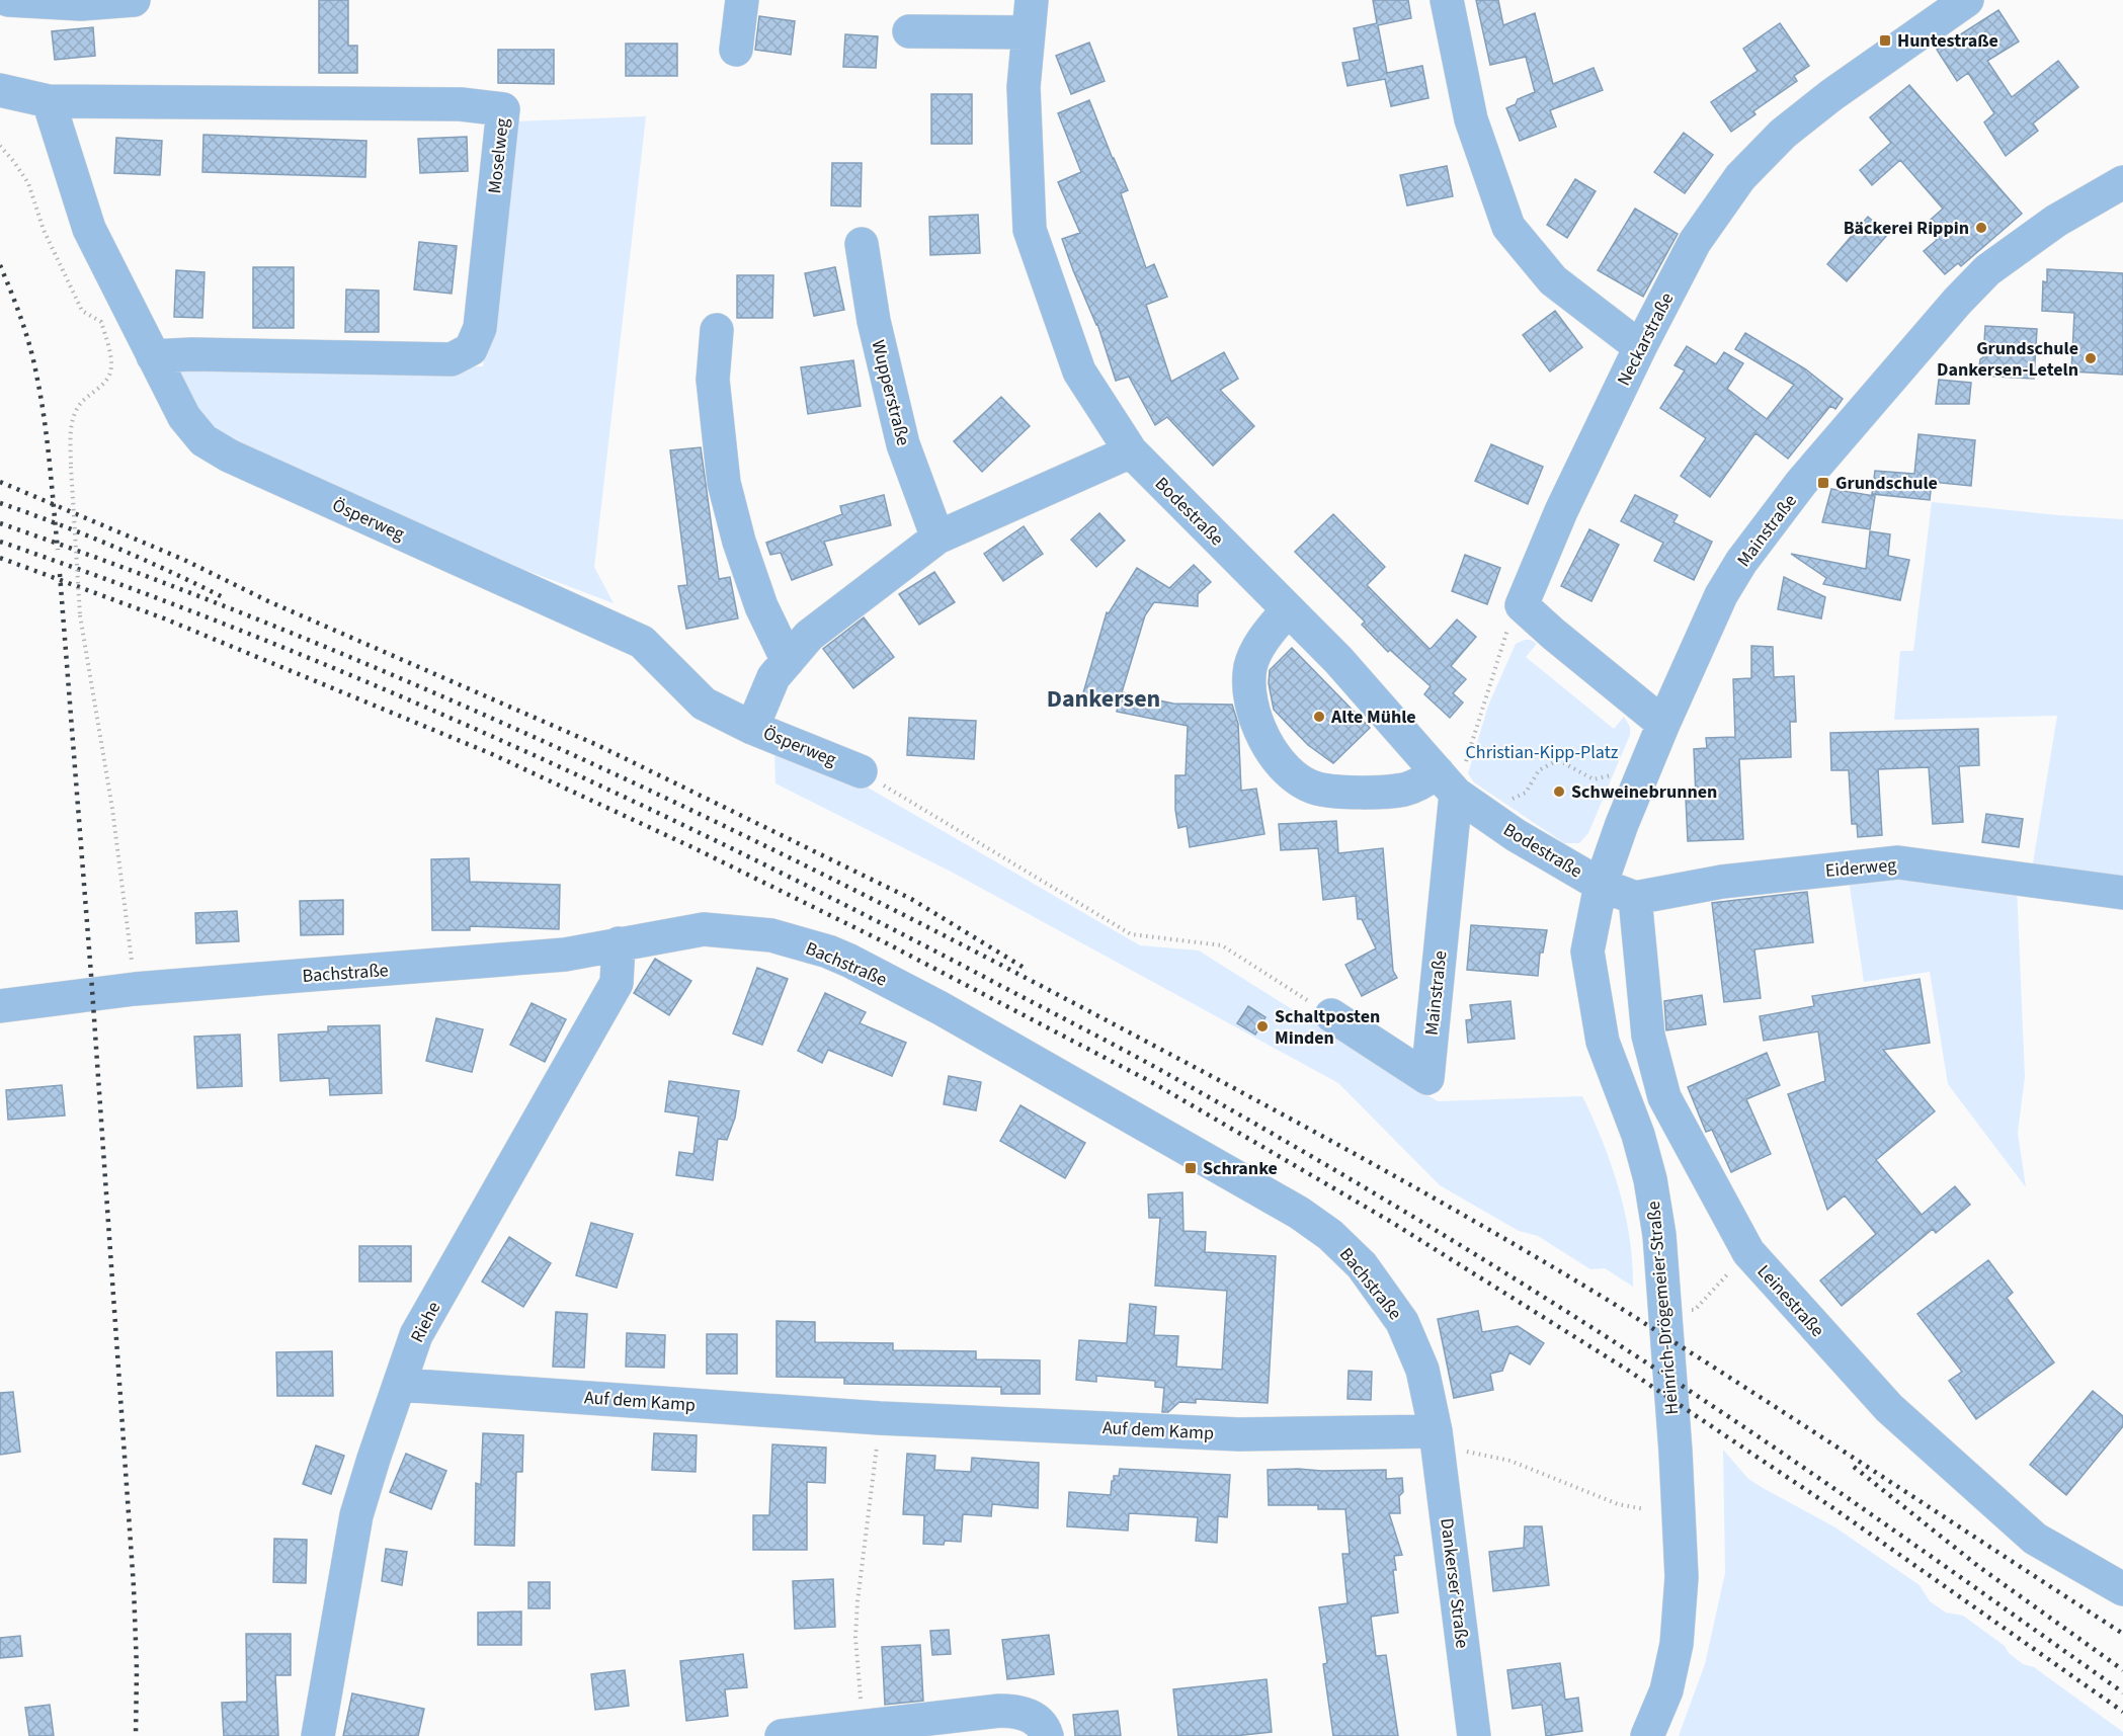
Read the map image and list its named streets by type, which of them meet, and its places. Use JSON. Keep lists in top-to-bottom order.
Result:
{
  "streets": {
    "street": [
      "Moselweg",
      "Neckarstraße",
      "Wupperstraße",
      "Bodestraße",
      "Ösperweg",
      "Mainstraße",
      "Eiderweg",
      "Bachstraße",
      "Leinestraße",
      "Heinrich-Drögemeier-Straße",
      "Riehe",
      "Auf dem Kamp",
      "Dankerser Straße"
    ]
  },
  "crossings": [
    ["Moselweg", "Ösperweg"],
    ["Bodestraße", "Mainstraße"],
    ["Bodestraße", "Heinrich-Drögemeier-Straße"],
    ["Mainstraße", "Heinrich-Drögemeier-Straße"],
    ["Eiderweg", "Leinestraße"],
    ["Bachstraße", "Riehe"],
    ["Bachstraße", "Auf dem Kamp"],
    ["Bachstraße", "Dankerser Straße"],
    ["Riehe", "Auf dem Kamp"],
    ["Auf dem Kamp", "Dankerser Straße"]
  ],
  "districts": ["Dankersen"],
  "parks": ["Christian-Kipp-Platz"],
  "places": {
    "transit": ["Huntestraße", "Grundschule", "Schranke"],
    "other": [
      "Bäckerei Rippin",
      "Grundschule Dankersen-Leteln",
      "Alte Mühle",
      "Schweinebrunnen",
      "Schaltposten Minden"
    ]
  }
}
